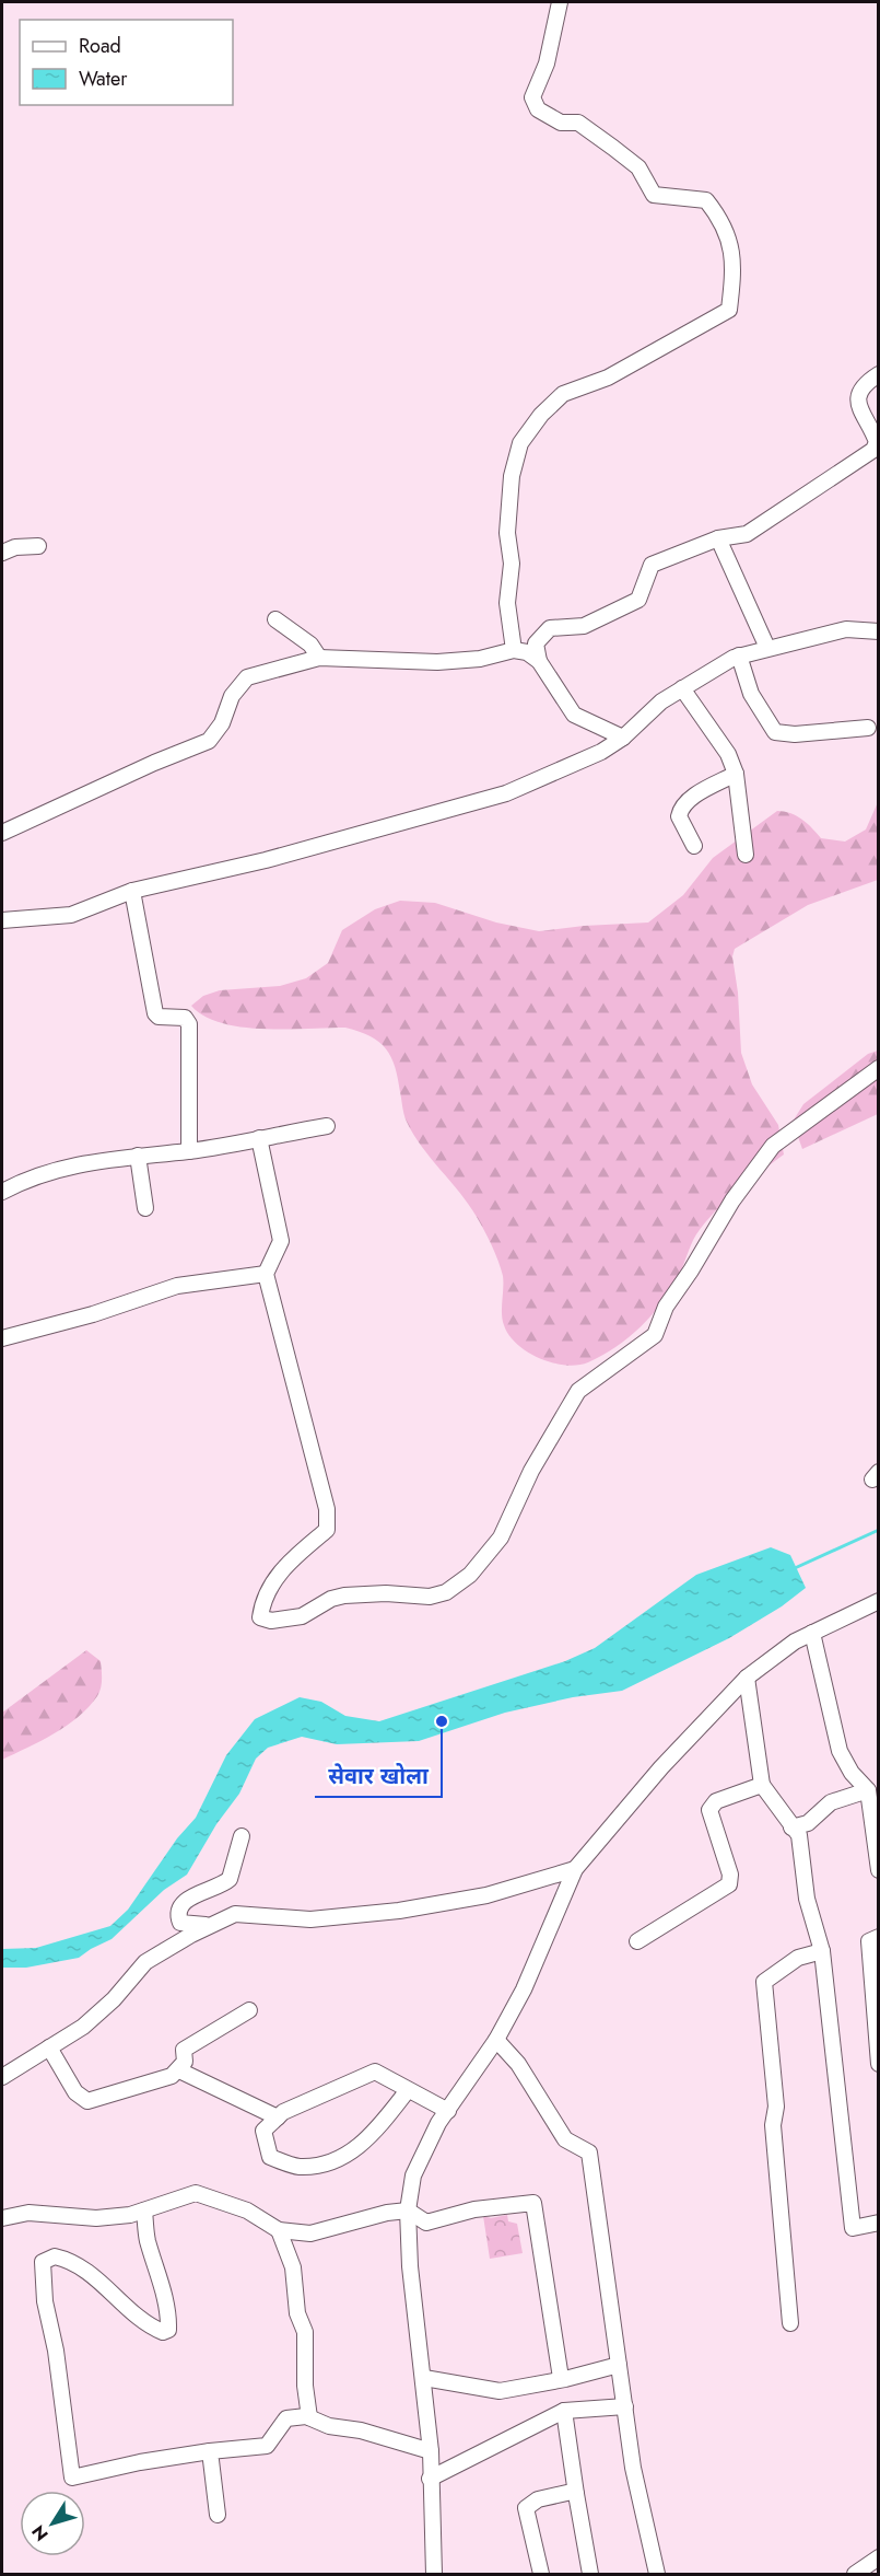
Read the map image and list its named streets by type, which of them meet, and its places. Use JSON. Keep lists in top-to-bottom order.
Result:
{
  "places": ["सेवार खोला"],
  "legend": ["Road", "Water"],
  "north": "bottom left"
}
